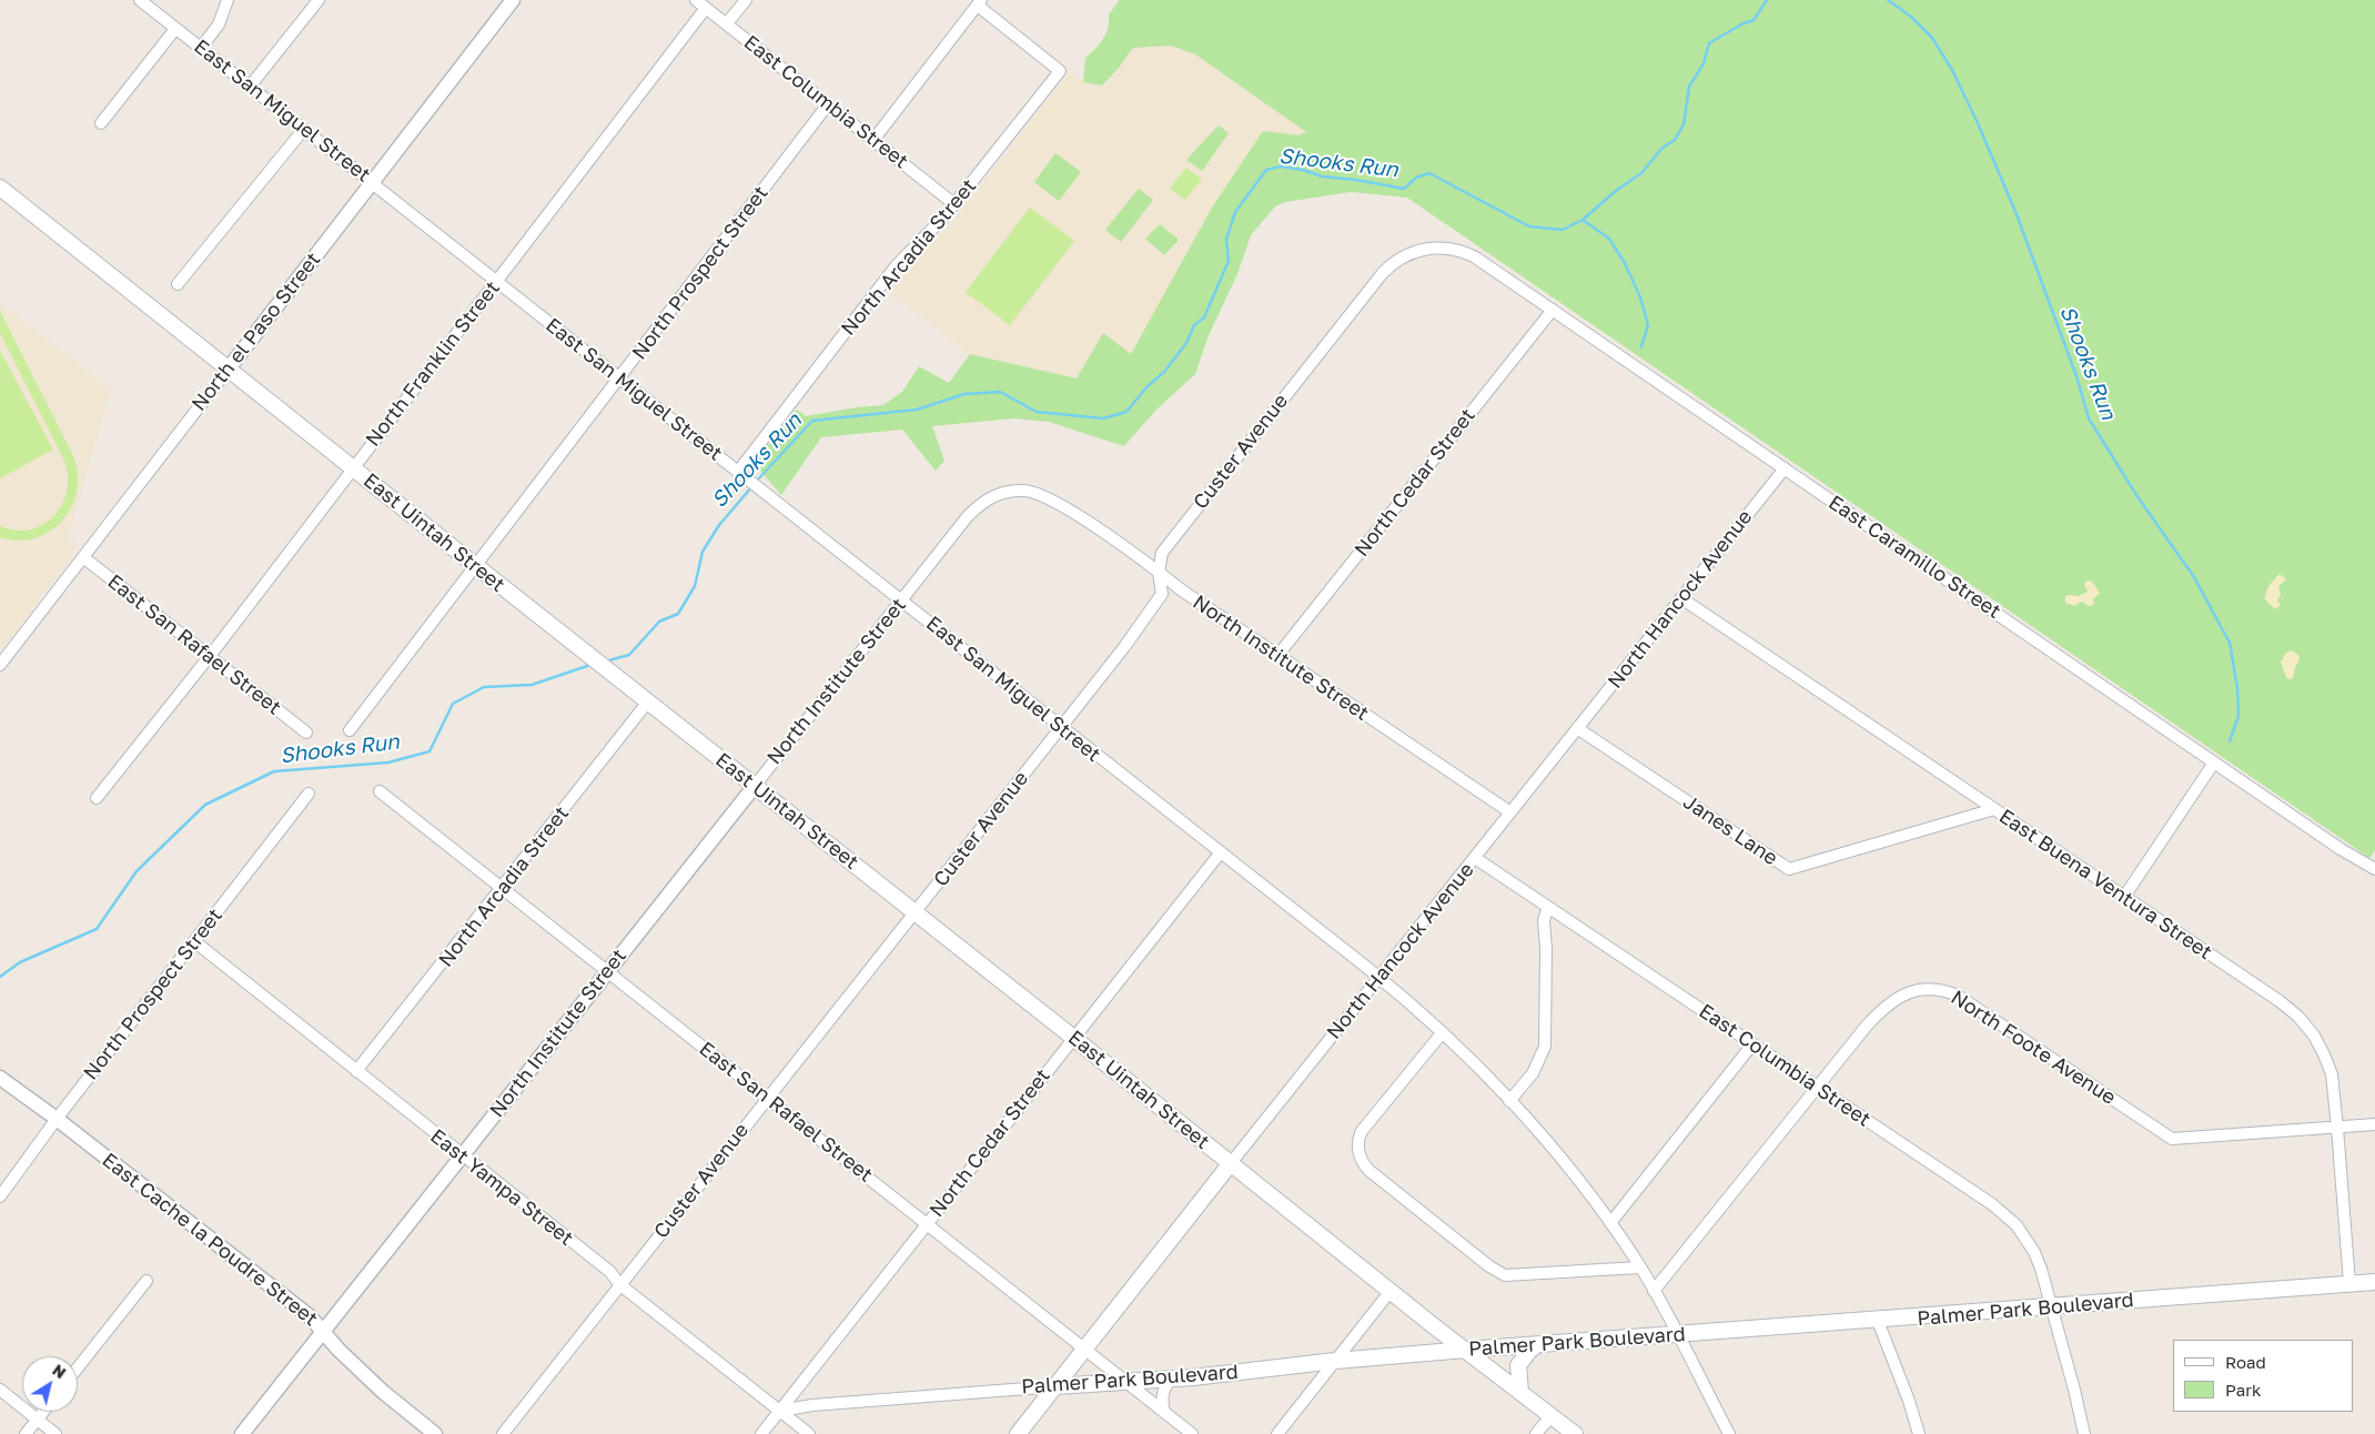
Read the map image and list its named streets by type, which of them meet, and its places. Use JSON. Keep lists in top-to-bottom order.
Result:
{
  "streets": {
    "main road": ["East Uintah Street", "North Hancock Avenue", "Palmer Park Boulevard"],
    "street": [
      "East Columbia Street",
      "East San Miguel Street",
      "North Arcadia Street",
      "North Prospect Street",
      "North el Paso Street",
      "North Franklin Street",
      "Custer Avenue",
      "North Cedar Street",
      "East Caramillo Street",
      "East San Rafael Street",
      "North Institute Street",
      "Janes Lane",
      "East Buena Ventura Street",
      "North Foote Avenue",
      "East Yampa Street",
      "East Cache la Poudre Street"
    ]
  },
  "crossings": [
    ["East Columbia Street", "North Arcadia Street"],
    ["East Columbia Street", "North Prospect Street"],
    ["East Columbia Street", "North Franklin Street"],
    ["East Columbia Street", "North Hancock Avenue"],
    ["East Columbia Street", "North Foote Avenue"],
    ["East Columbia Street", "Palmer Park Boulevard"],
    ["East San Miguel Street", "North Arcadia Street"],
    ["East San Miguel Street", "North Prospect Street"],
    ["East San Miguel Street", "North el Paso Street"],
    ["East San Miguel Street", "North Franklin Street"],
    ["East San Miguel Street", "Custer Avenue"],
    ["East San Miguel Street", "North Cedar Street"],
    ["East San Miguel Street", "North Hancock Avenue"],
    ["East San Miguel Street", "North Institute Street"],
    ["East San Miguel Street", "North Foote Avenue"],
    ["East San Miguel Street", "Palmer Park Boulevard"],
    ["North Arcadia Street", "East Uintah Street"],
    ["North Arcadia Street", "East San Rafael Street"],
    ["North Arcadia Street", "East Yampa Street"],
    ["North Prospect Street", "East Uintah Street"],
    ["North Prospect Street", "East Yampa Street"],
    ["North Prospect Street", "East Cache la Poudre Street"],
    ["North el Paso Street", "East Uintah Street"],
    ["North el Paso Street", "East San Rafael Street"],
    ["North Franklin Street", "East Uintah Street"],
    ["North Franklin Street", "East San Rafael Street"],
    ["Custer Avenue", "East Uintah Street"],
    ["Custer Avenue", "East Caramillo Street"],
    ["Custer Avenue", "East San Rafael Street"],
    ["Custer Avenue", "North Institute Street"],
    ["Custer Avenue", "East Yampa Street"],
    ["North Cedar Street", "East Uintah Street"],
    ["North Cedar Street", "East Caramillo Street"],
    ["North Cedar Street", "East San Rafael Street"],
    ["North Cedar Street", "North Institute Street"],
    ["North Cedar Street", "East Yampa Street"],
    ["North Cedar Street", "Palmer Park Boulevard"],
    ["East Uintah Street", "North Hancock Avenue"],
    ["East Uintah Street", "North Institute Street"],
    ["East Uintah Street", "Palmer Park Boulevard"],
    ["East Caramillo Street", "North Hancock Avenue"],
    ["North Hancock Avenue", "East San Rafael Street"],
    ["North Hancock Avenue", "North Institute Street"],
    ["North Hancock Avenue", "Janes Lane"],
    ["North Hancock Avenue", "East Buena Ventura Street"],
    ["North Hancock Avenue", "Palmer Park Boulevard"],
    ["East San Rafael Street", "North Institute Street"],
    ["East San Rafael Street", "Palmer Park Boulevard"],
    ["North Institute Street", "East Yampa Street"],
    ["North Institute Street", "East Cache la Poudre Street"],
    ["Janes Lane", "East Buena Ventura Street"],
    ["East Buena Ventura Street", "North Foote Avenue"],
    ["East Buena Ventura Street", "Palmer Park Boulevard"],
    ["East Yampa Street", "Palmer Park Boulevard"]
  ],
  "water": ["Shooks Run"],
  "legend": ["Road", "Park"],
  "north": "top right"
}
